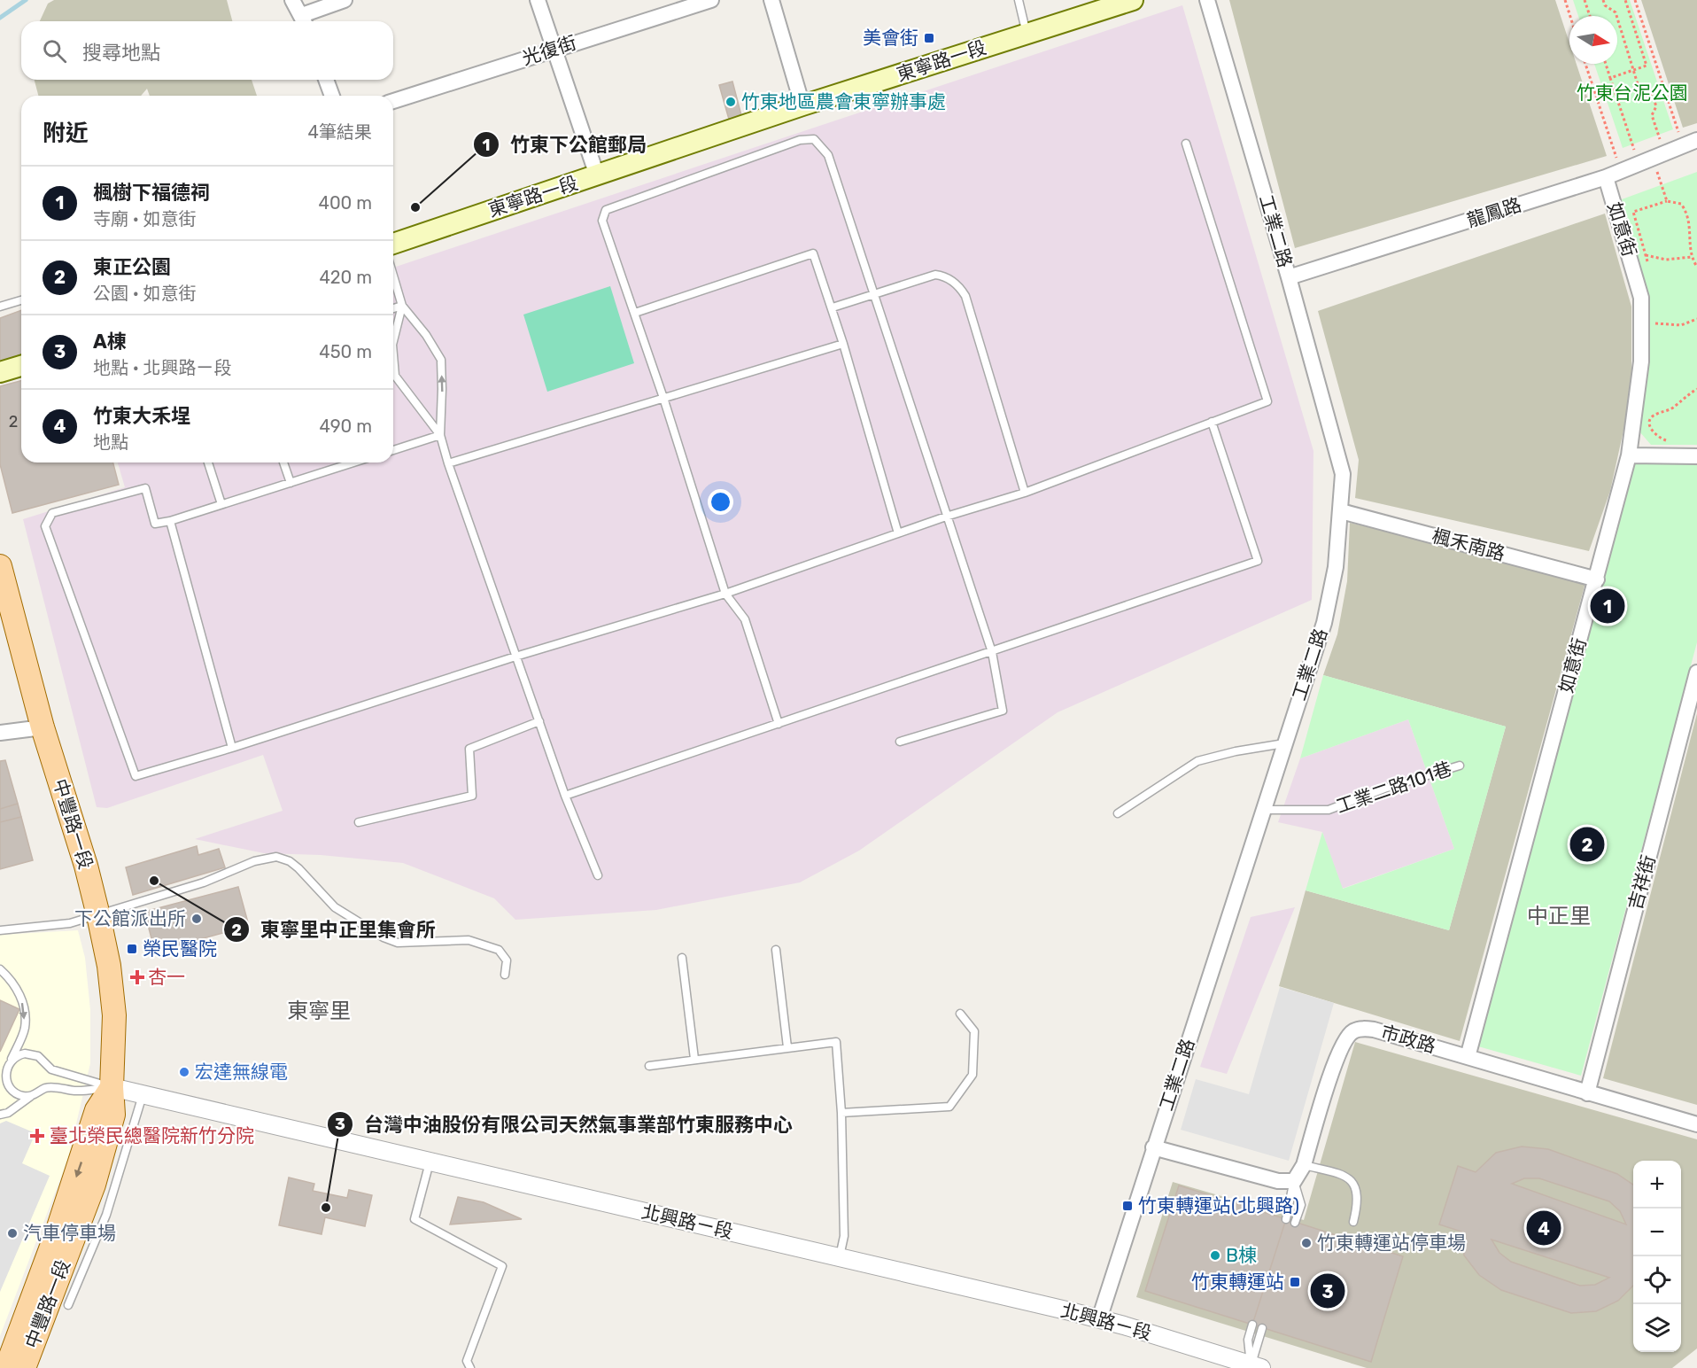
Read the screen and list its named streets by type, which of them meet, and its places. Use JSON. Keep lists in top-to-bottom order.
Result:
{
  "streets": {
    "main road": ["東寧路一段", "中豐路一段"],
    "street": [
      "光復街",
      "龍鳳路",
      "如意街",
      "工業二路",
      "楓禾南路",
      "吉祥街",
      "市政路",
      "北興路ㄧ段"
    ],
    "lane": ["工業二路101巷"]
  },
  "crossings": [
    ["龍鳳路", "如意街"],
    ["龍鳳路", "工業二路"],
    ["如意街", "楓禾南路"],
    ["如意街", "市政路"],
    ["工業二路", "楓禾南路"],
    ["工業二路", "工業二路101巷"],
    ["工業二路", "北興路ㄧ段"],
    ["中豐路一段", "北興路ㄧ段"],
    ["吉祥街", "市政路"]
  ],
  "districts": ["中正里", "東寧里"],
  "parks": ["竹東台泥公園"],
  "places": {
    "transit": [
      "美會街",
      "榮民醫院",
      "竹東轉運站(北興路)",
      "竹東轉運站"
    ],
    "other": [
      "竹東地區農會東寧辦事處",
      "竹東下公館郵局",
      "東寧里中正里集會所",
      "下公館派出所",
      "宏達無線電",
      "台灣中油股份有限公司天然氣事業部竹東服務中心",
      "汽車停車場",
      "竹東轉運站停車場",
      "B棟"
    ],
    "health": ["杏一", "臺北榮民總醫院新竹分院"]
  },
  "house_numbers": ["2"],
  "north": "right",
  "page": {
    "search": "搜尋地點",
    "heading": ["附近", "4筆結果"],
    "list": [
      {
        "mark": "1",
        "name": "楓樹下福德祠",
        "note": "寺廟 · 如意街",
        "value": "400 m"
      },
      {
        "mark": "2",
        "name": "東正公園",
        "note": "公園 · 如意街",
        "value": "420 m"
      },
      {
        "mark": "3",
        "name": "A棟",
        "note": "地點 · 北興路ㄧ段",
        "value": "450 m"
      },
      {
        "mark": "4",
        "name": "竹東大禾埕",
        "note": "地點",
        "value": "490 m"
      }
    ],
    "pins": [
      "1",
      "2",
      "4",
      "3"
    ],
    "map_buttons": ["+", "−"]
  }
}
